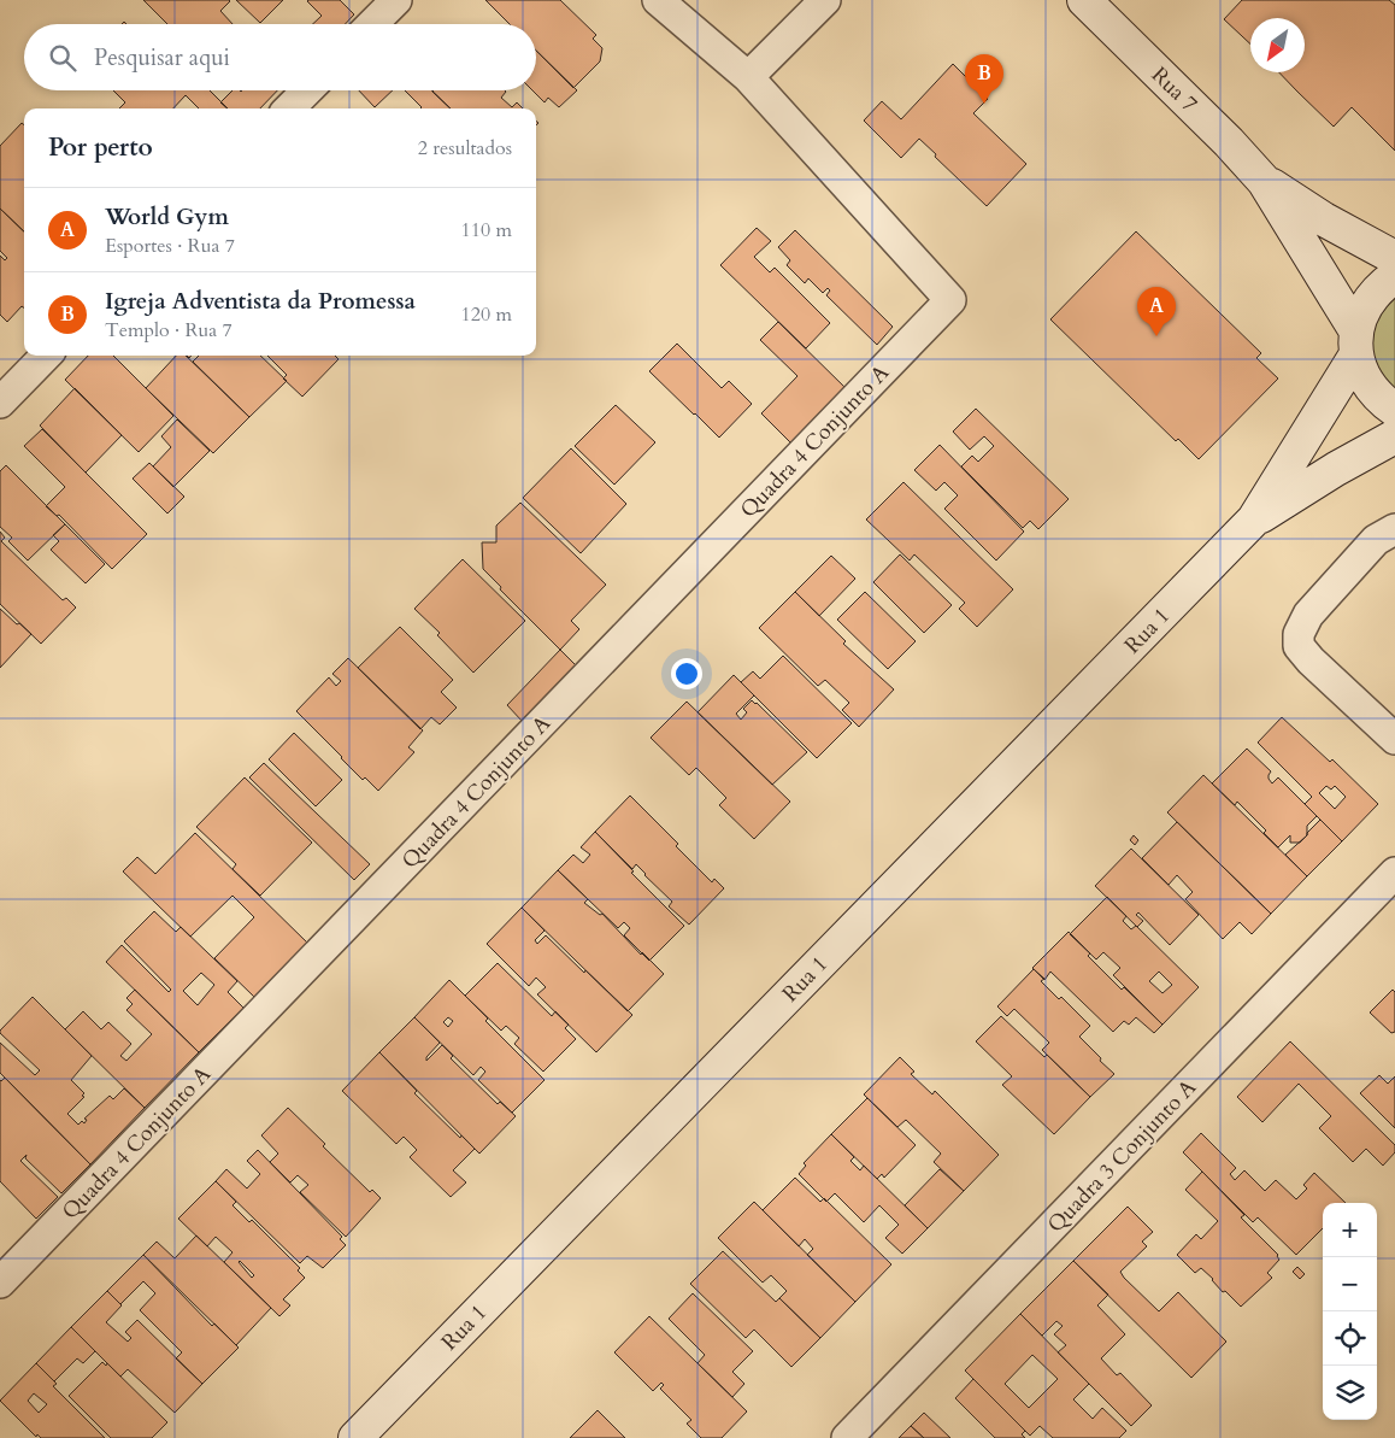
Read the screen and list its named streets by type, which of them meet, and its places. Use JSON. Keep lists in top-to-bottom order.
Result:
{
  "streets": {
    "street": [
      "Rua 7",
      "Quadra 4 Conjunto A",
      "Rua 1",
      "Quadra 3 Conjunto A"
    ]
  },
  "north": "bottom left",
  "page": {
    "search": "Pesquisar aqui",
    "pins": ["B", "A"],
    "heading": ["Por perto", "2 resultados"],
    "list": [
      {
        "mark": "A",
        "name": "World Gym",
        "note": "Esportes · Rua 7",
        "value": "110 m"
      },
      {
        "mark": "B",
        "name": "Igreja Adventista da Promessa",
        "note": "Templo · Rua 7",
        "value": "120 m"
      }
    ],
    "map_buttons": ["+", "−"]
  }
}
